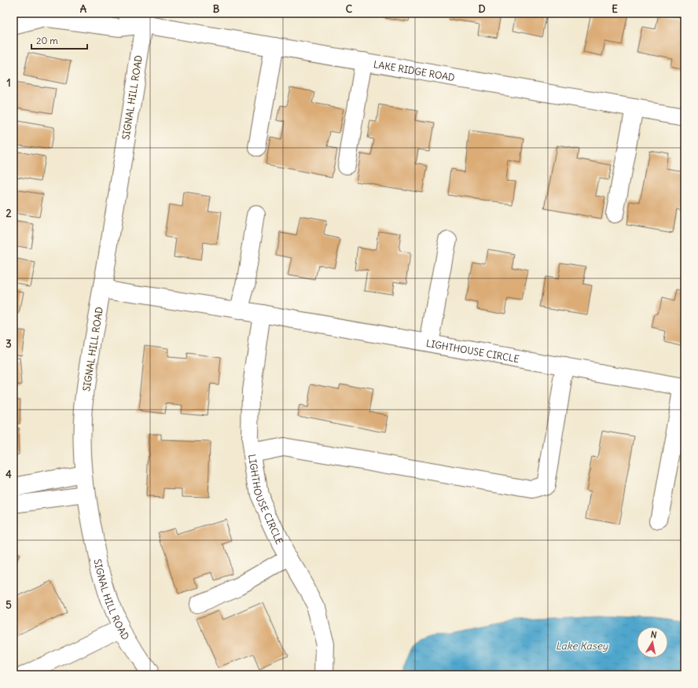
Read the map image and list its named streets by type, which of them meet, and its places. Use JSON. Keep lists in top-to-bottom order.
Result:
{
  "streets": {
    "street": ["LAKE RIDGE ROAD", "SIGNAL HILL ROAD", "LIGHTHOUSE CIRCLE"]
  },
  "crossings": [
    ["LAKE RIDGE ROAD", "SIGNAL HILL ROAD"],
    ["SIGNAL HILL ROAD", "LIGHTHOUSE CIRCLE"]
  ],
  "water": ["Lake Kasey"],
  "scale_bar": "20 m",
  "north": "top",
  "grid": {
    "columns": [
      "A",
      "B",
      "C",
      "D",
      "E"
    ],
    "rows": [
      "1",
      "2",
      "3",
      "4",
      "5"
    ]
  }
}
